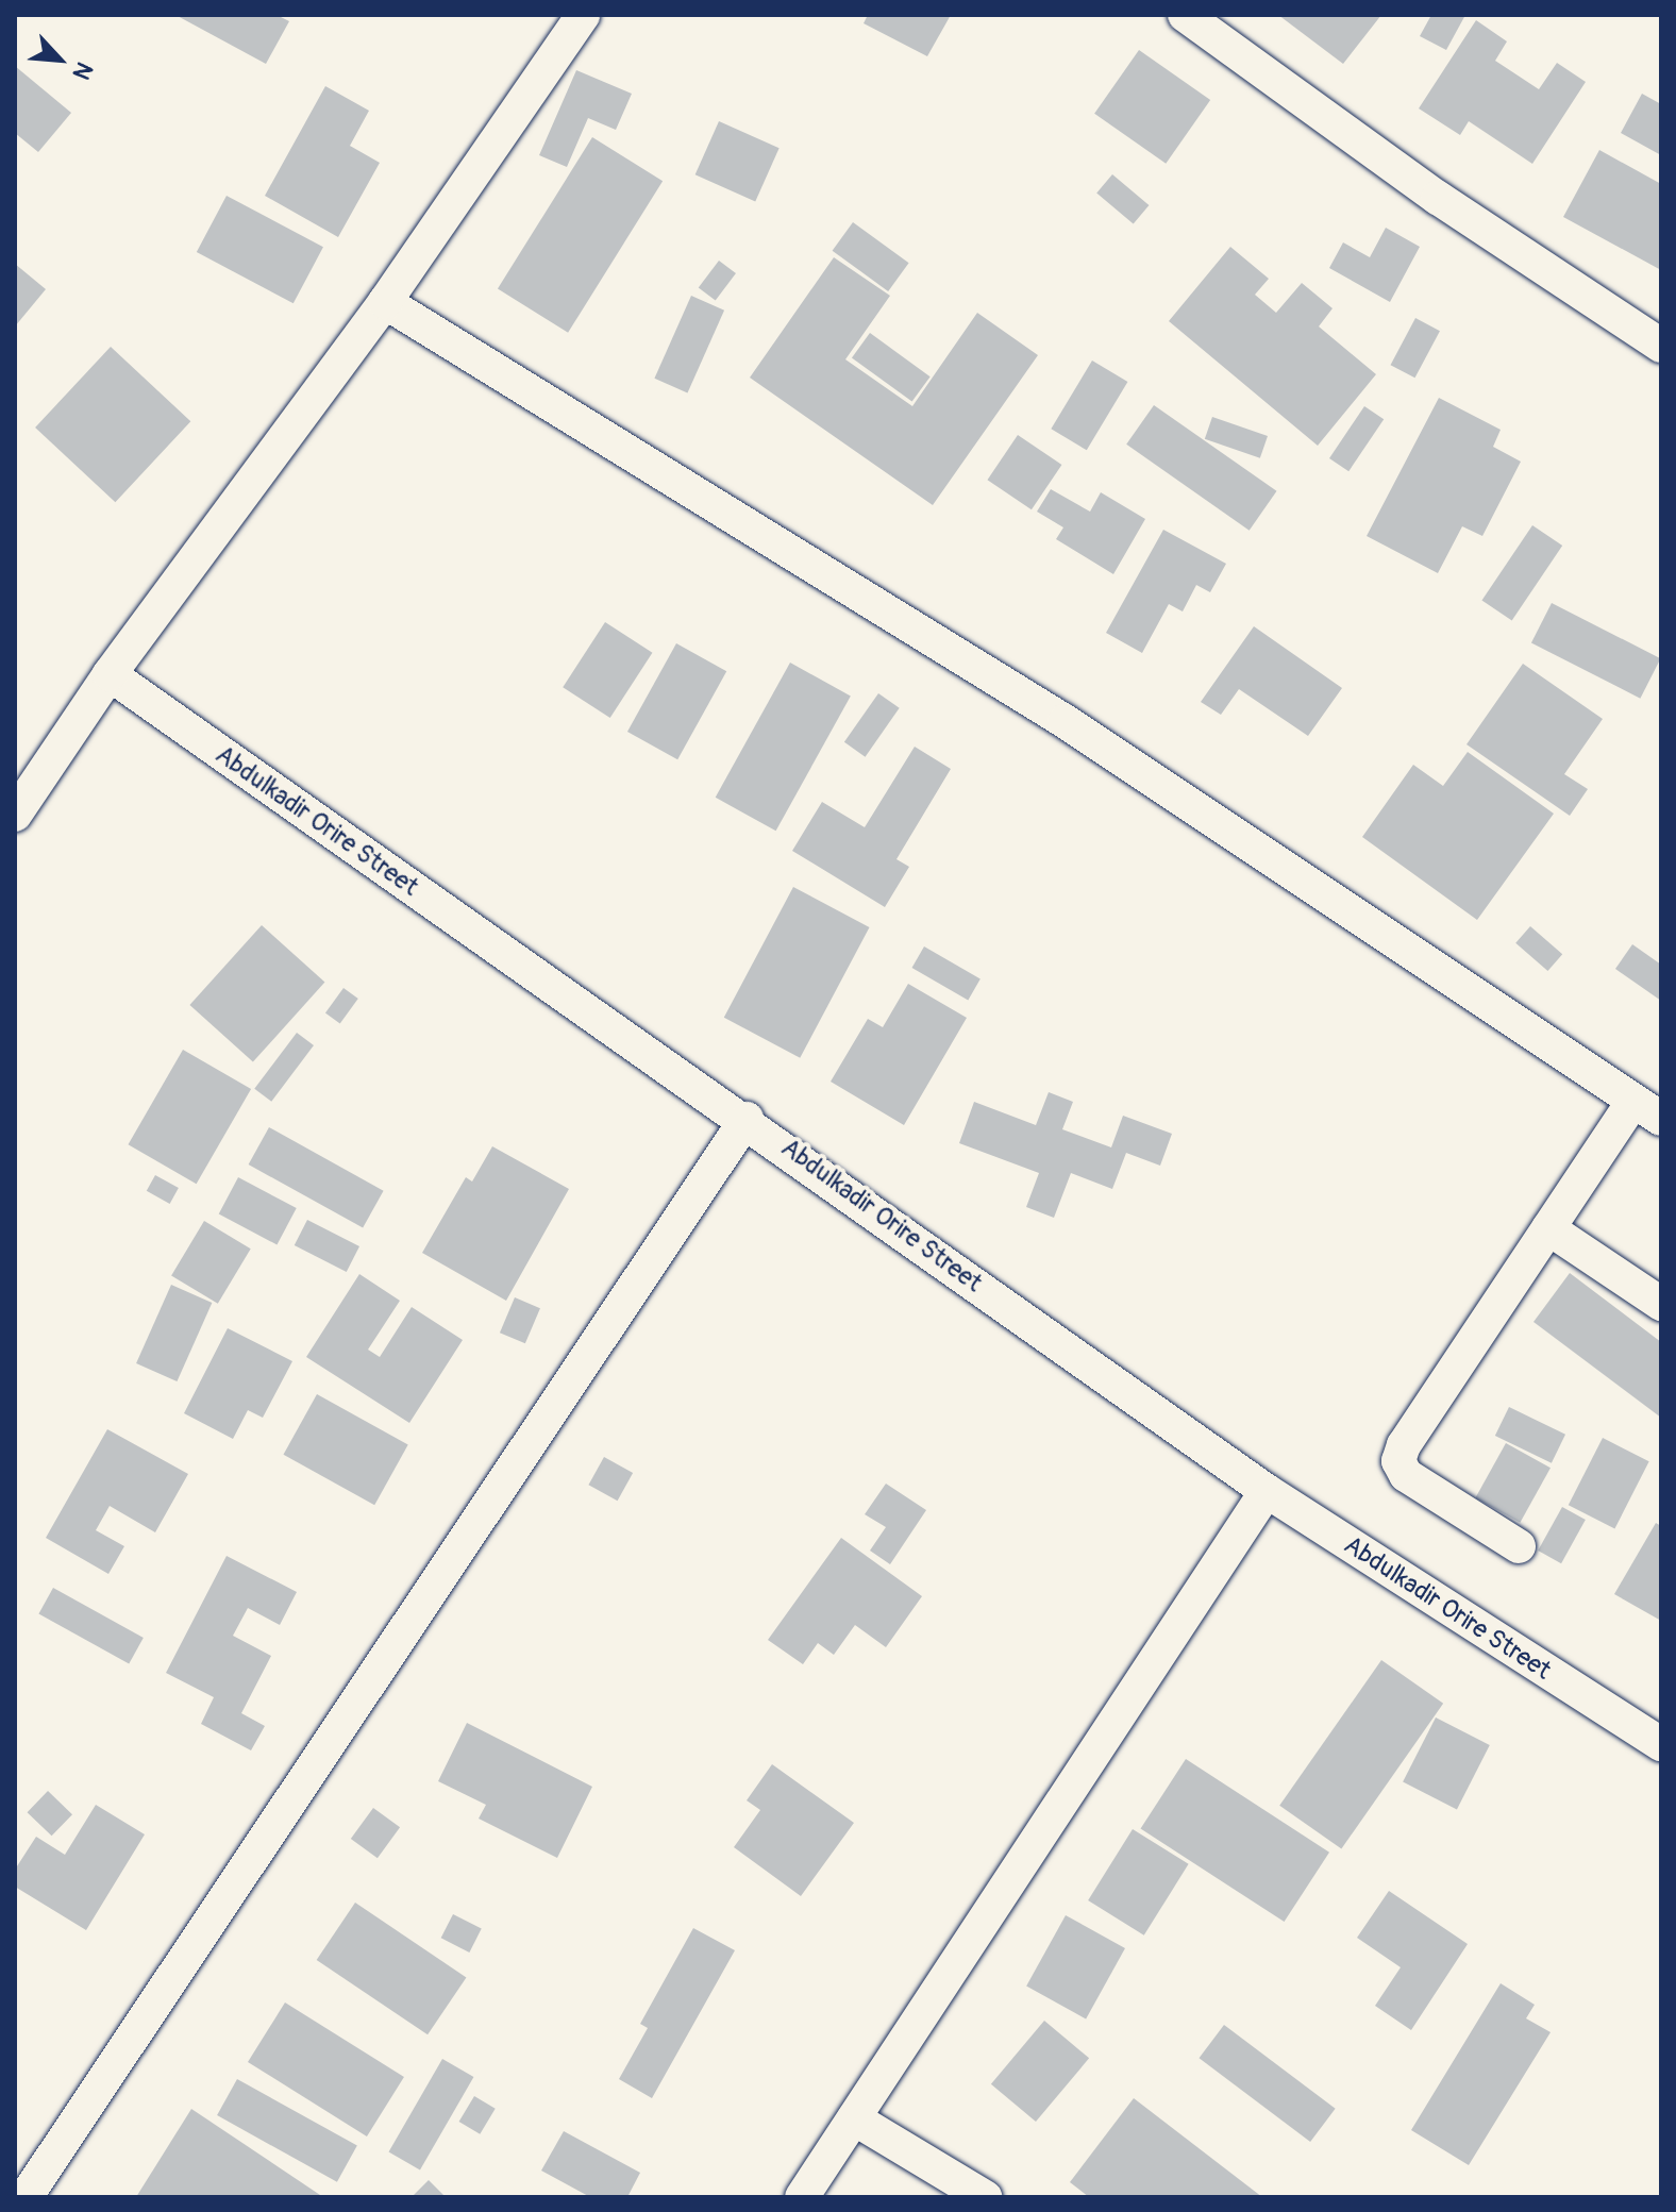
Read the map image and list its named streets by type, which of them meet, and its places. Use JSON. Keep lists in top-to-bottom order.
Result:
{
  "streets": {
    "street": ["Abdulkadir Orire Street"]
  },
  "north": "bottom right"
}
